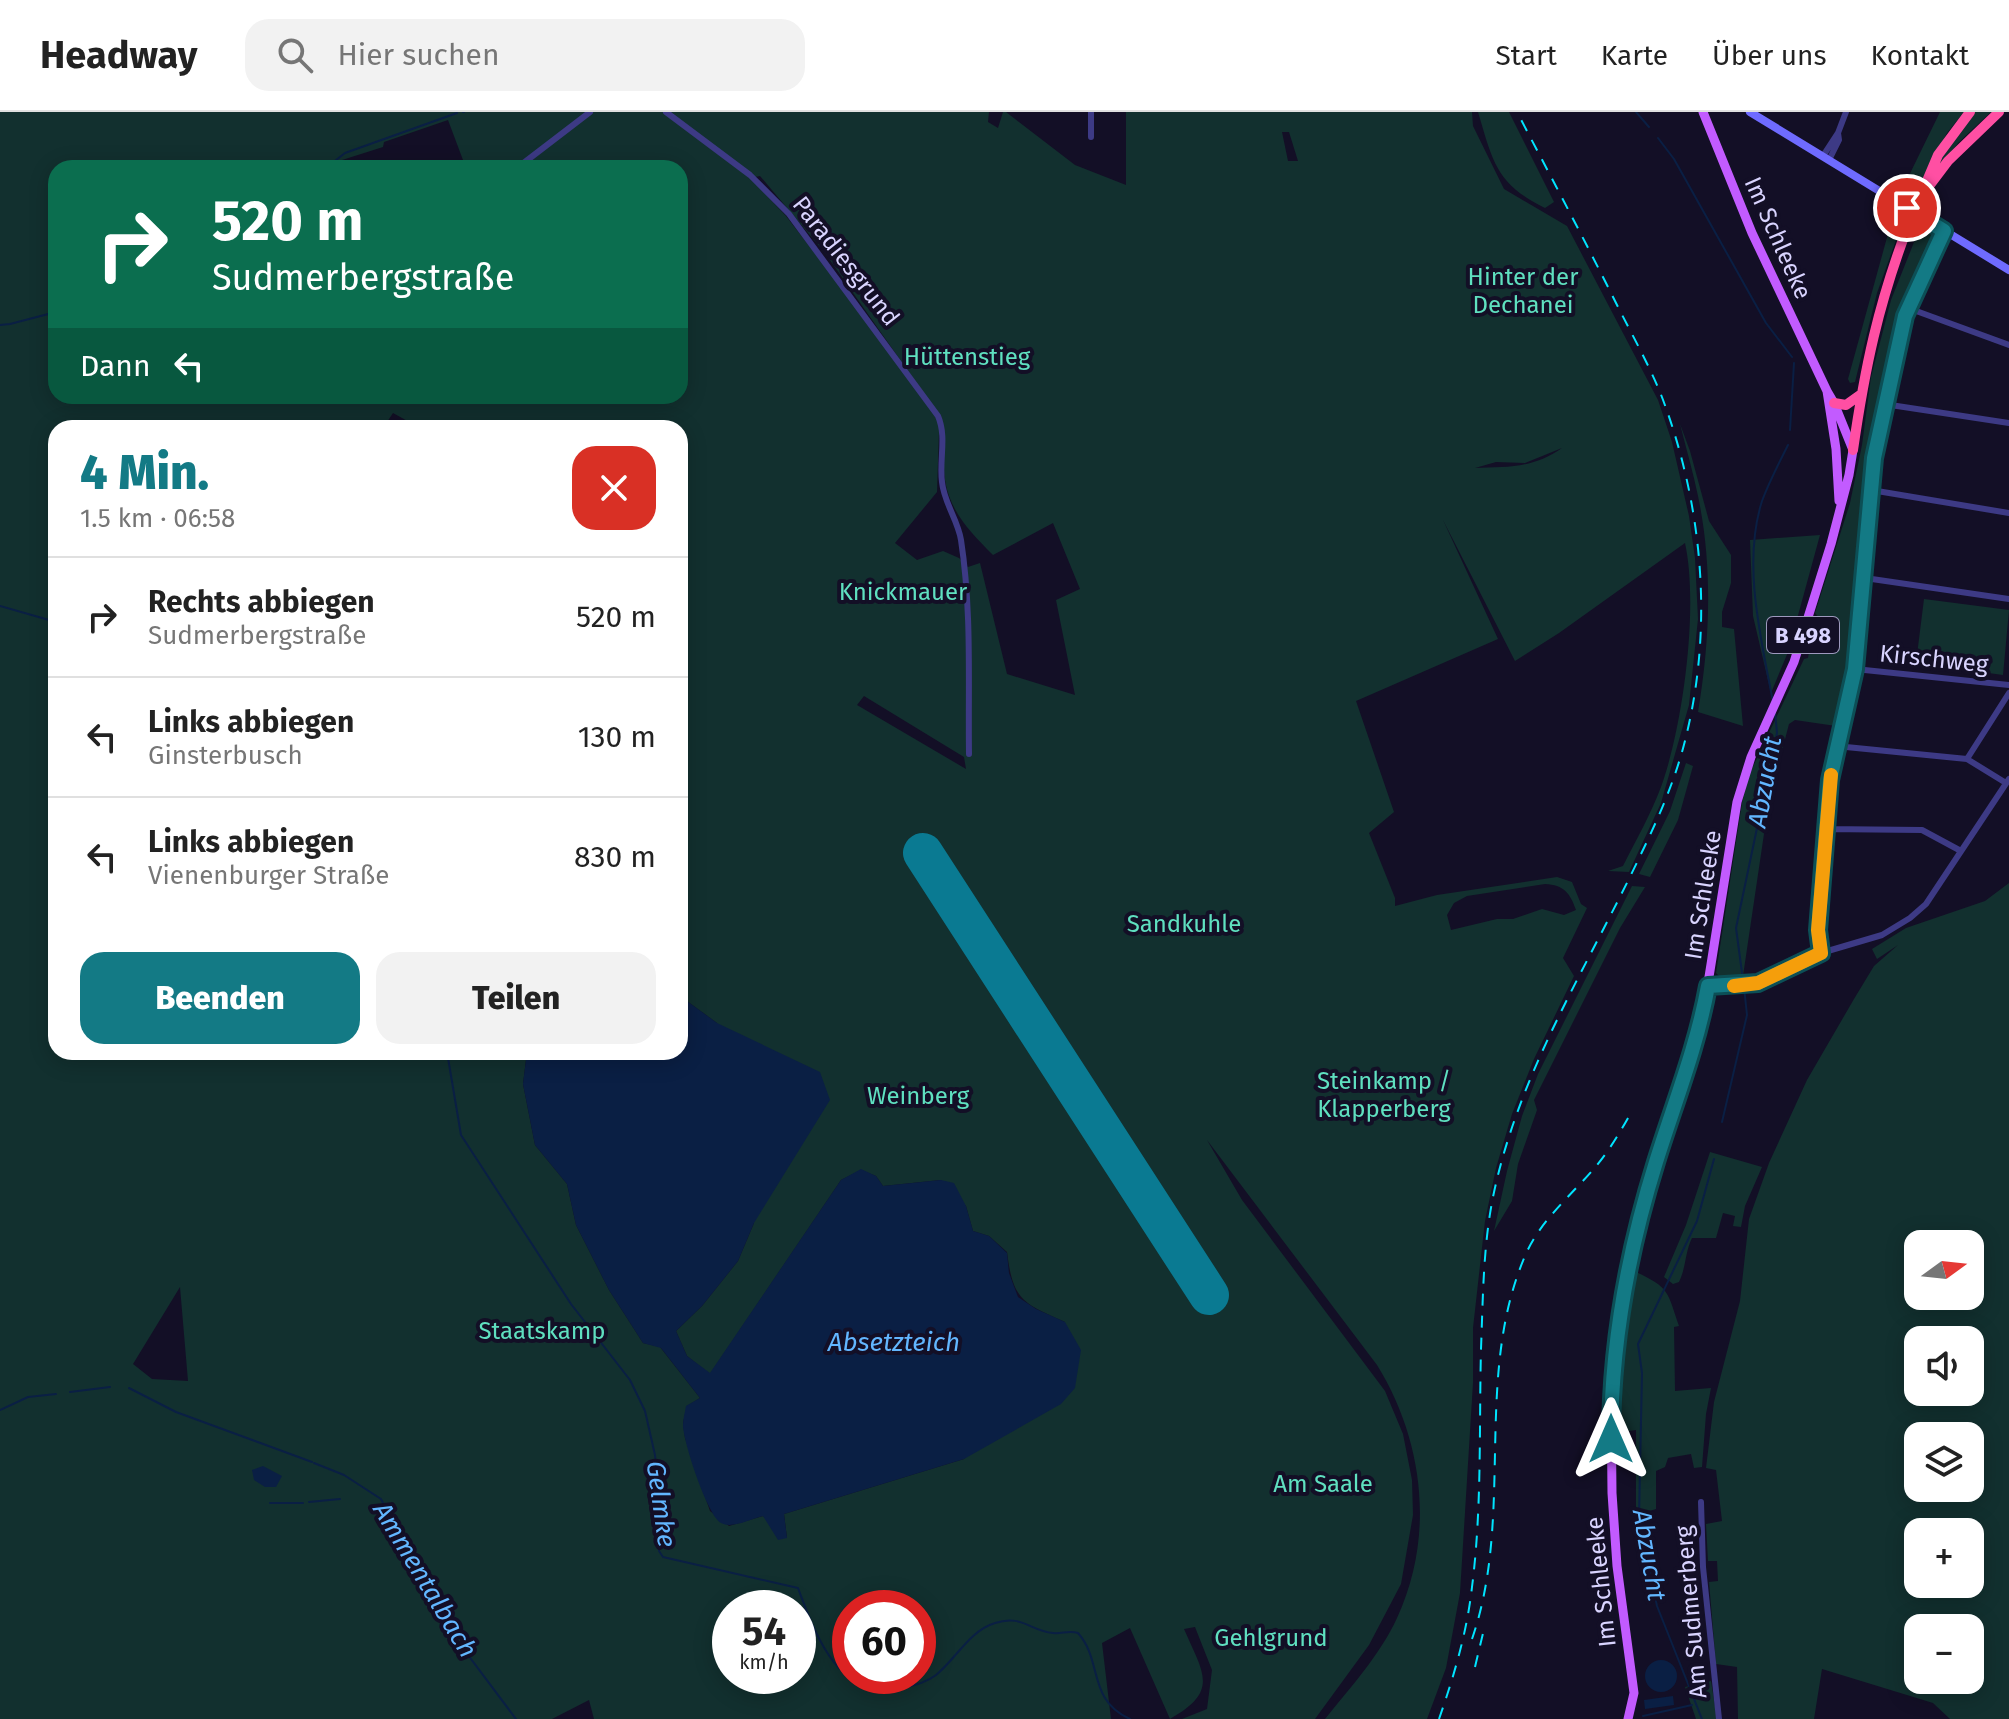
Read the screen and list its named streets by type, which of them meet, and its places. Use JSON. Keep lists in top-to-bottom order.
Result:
{
  "streets": {
    "main road": ["Im Schleeke", "B 498"],
    "street": ["Paradiesgrund", "Kirschweg", "Am Sudmerberg"]
  },
  "water": [
    "Abzucht",
    "Absetzteich",
    "Gelmke",
    "Ammentalbach"
  ],
  "parks": [
    "Hinter der Dechanei",
    "Hüttenstieg",
    "Knickmauer",
    "Sandkuhle",
    "Steinkamp / Klapperberg",
    "Weinberg",
    "Staatskamp",
    "Am Saale",
    "Gehlgrund"
  ],
  "north": "right",
  "page": {
    "header": "Headway",
    "search": "Hier suchen",
    "nav": [
      "Start",
      "Karte",
      "Über uns",
      "Kontakt"
    ],
    "turn": ["520 m", "Sudmerbergstraße"],
    "then": "Dann",
    "heading": ["4 Min.", "1.5 km · 06:58"],
    "list": [
      {
        "name": "Rechts abbiegen",
        "note": "Sudmerbergstraße",
        "value": "520 m"
      },
      {
        "name": "Links abbiegen",
        "note": "Ginsterbusch",
        "value": "130 m"
      },
      {
        "name": "Links abbiegen",
        "note": "Vienenburger Straße",
        "value": "830 m"
      }
    ],
    "buttons": ["Beenden", "Teilen"],
    "map_buttons": ["+", "−"],
    "speed": "54 km/h",
    "limit": "60"
  }
}
